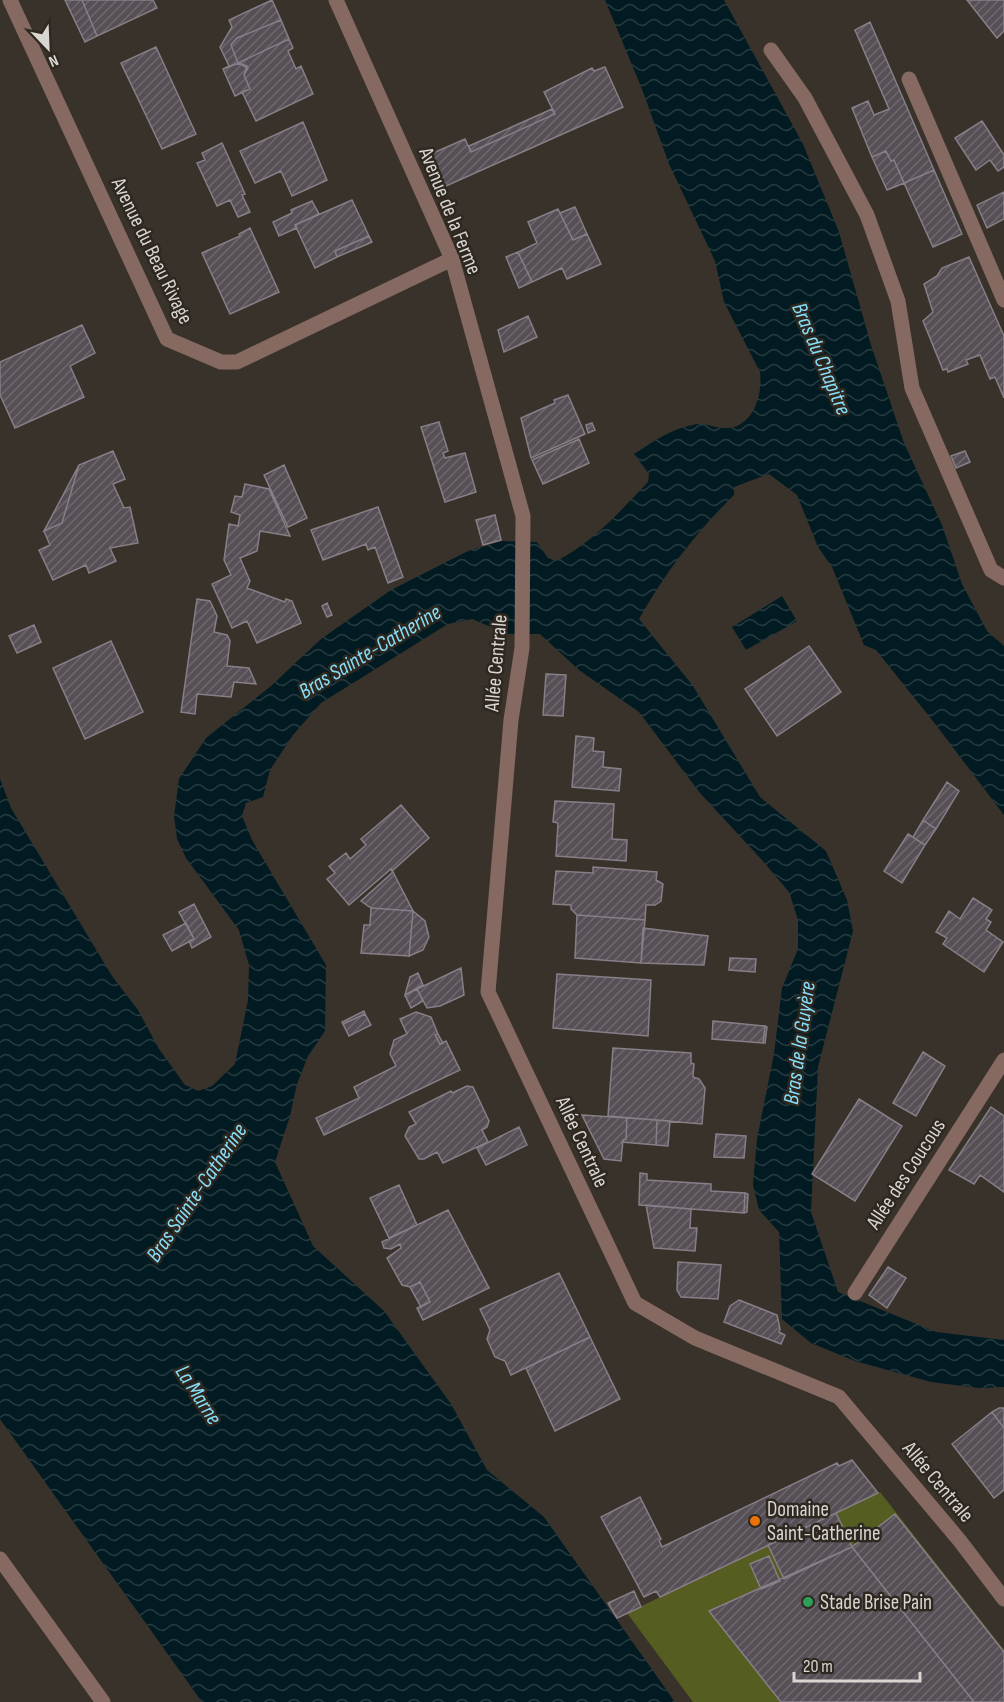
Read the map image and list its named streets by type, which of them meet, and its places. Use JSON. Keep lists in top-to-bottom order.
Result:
{
  "streets": {
    "street": [
      "Avenue de la Ferme",
      "Avenue du Beau Rivage",
      "Allée Centrale",
      "Allée des Coucous"
    ]
  },
  "crossings": [
    ["Avenue de la Ferme", "Avenue du Beau Rivage"],
    ["Avenue de la Ferme", "Allée Centrale"]
  ],
  "water": [
    "Bras du Chapitre",
    "Bras Sainte-Catherine",
    "Bras de la Guyère",
    "La Marne"
  ],
  "places": ["Domaine Saint-Catherine", "Stade Brise Pain"],
  "scale_bar": "20 m",
  "north": "bottom right"
}
